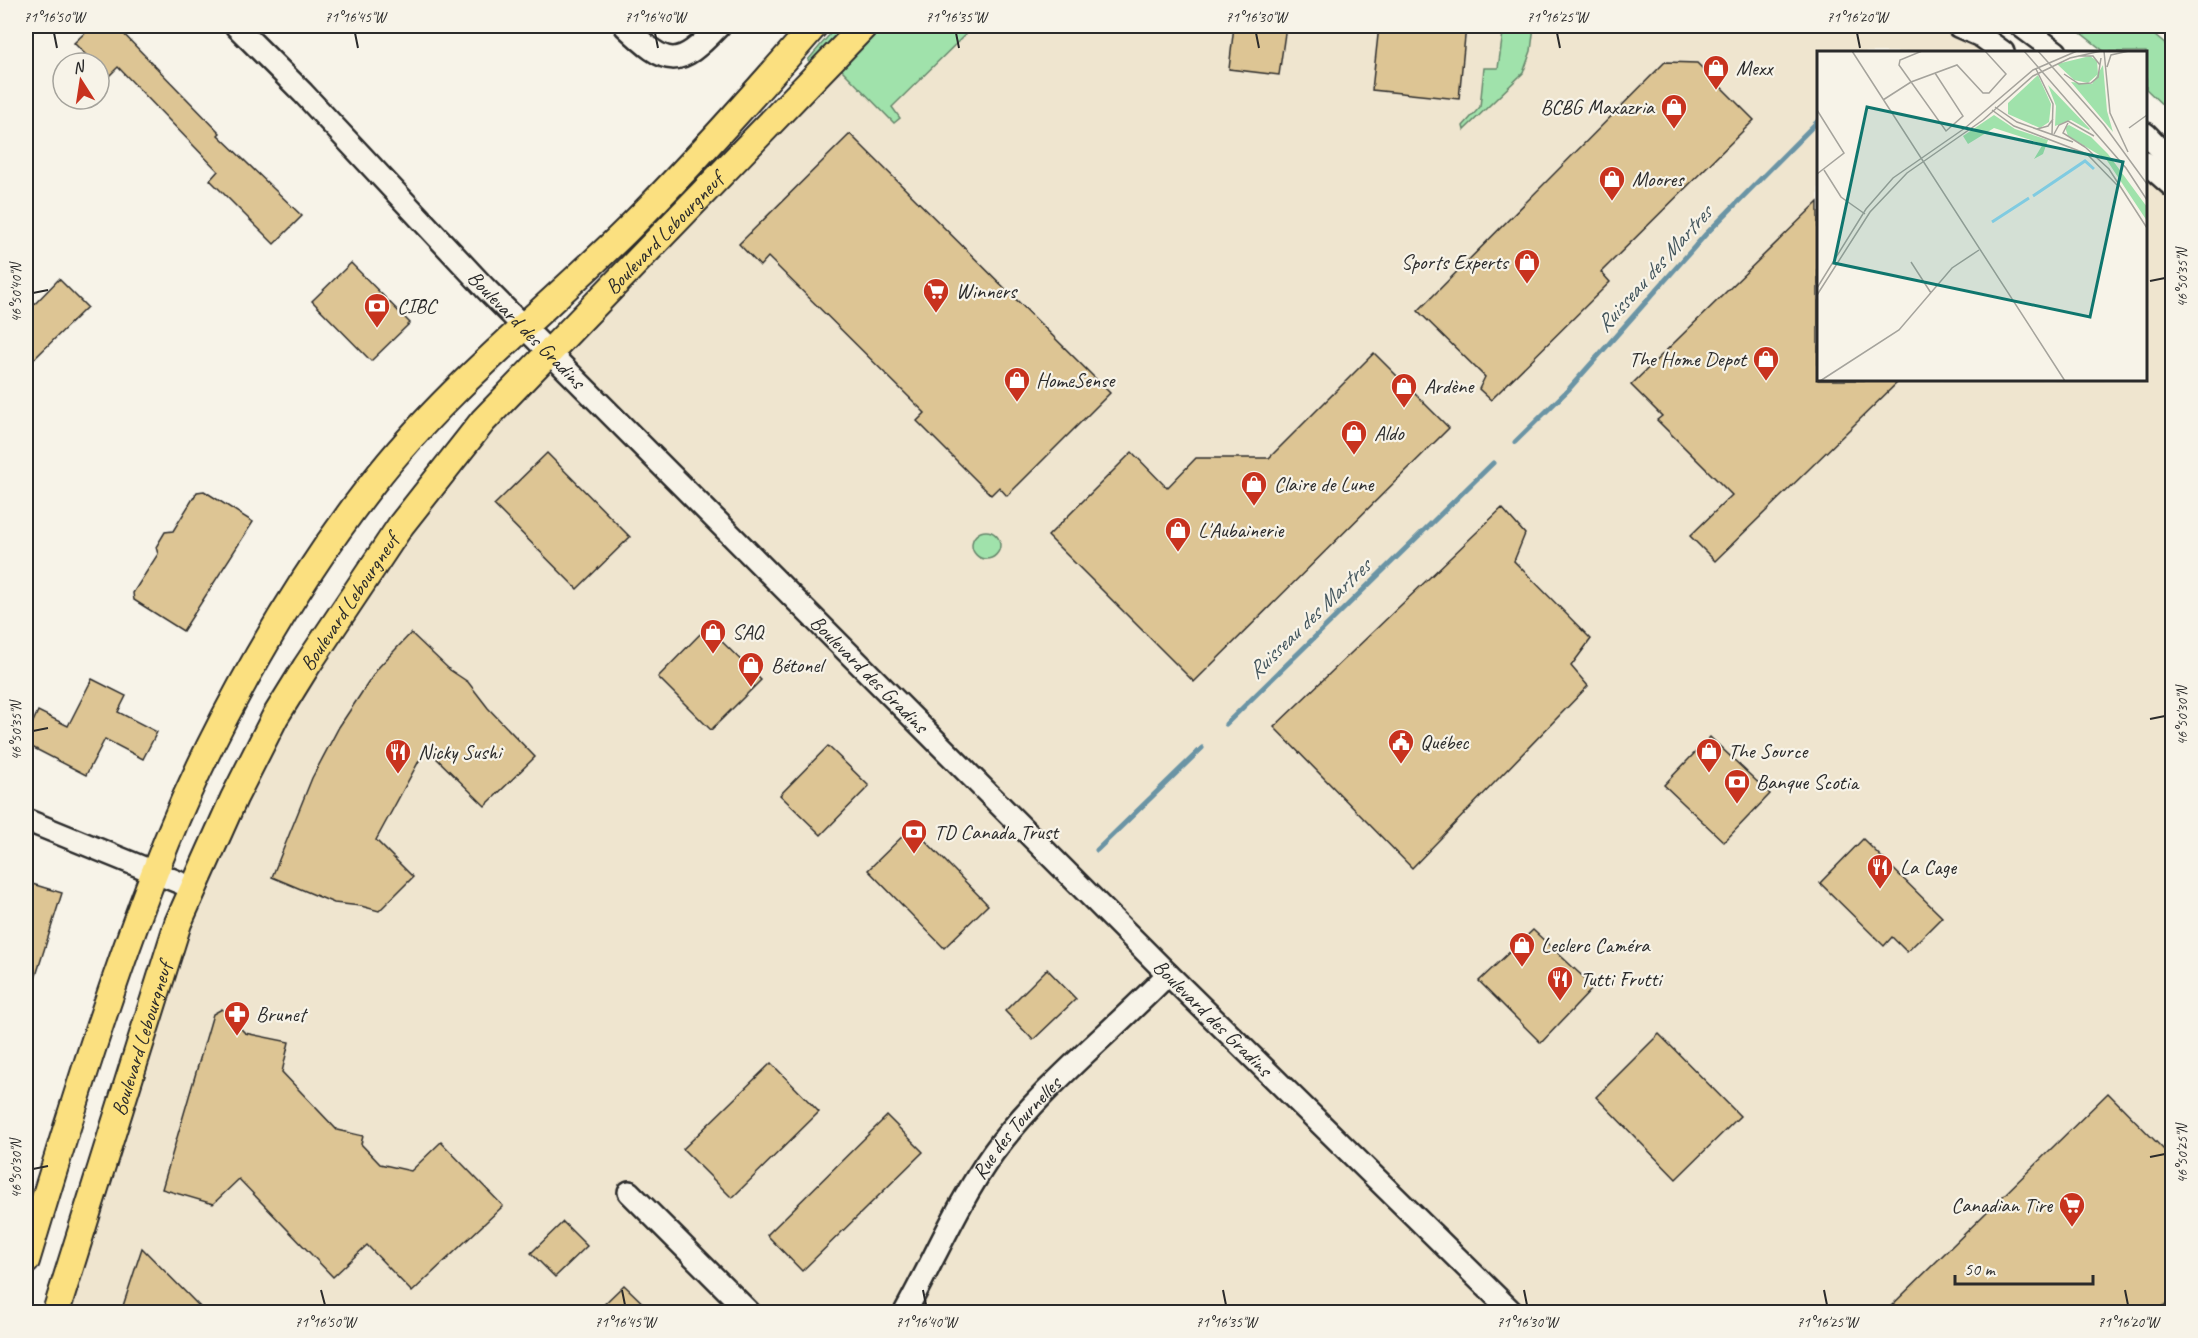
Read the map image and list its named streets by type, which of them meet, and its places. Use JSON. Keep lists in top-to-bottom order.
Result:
{
  "streets": {
    "main road": ["Boulevard Lebourgneuf"],
    "street": ["Boulevard des Gradins", "Rue des Tournelles"]
  },
  "crossings": [
    ["Boulevard Lebourgneuf", "Boulevard des Gradins"],
    ["Boulevard des Gradins", "Rue des Tournelles"]
  ],
  "water": ["Ruisseau des Martres"],
  "places": {
    "shop": [
      "Mexx",
      "BCBG Maxazria",
      "Moores",
      "Sports Experts",
      "The Home Depot",
      "HomeSense",
      "Ardène",
      "Aldo",
      "Claire de Lune",
      "L'Aubainerie",
      "SAQ",
      "Bétonel",
      "The Source",
      "Leclerc Caméra"
    ],
    "supermarket": ["Winners", "Canadian Tire"],
    "bank": ["CIBC", "Banque Scotia", "TD Canada Trust"],
    "public building": ["Québec"],
    "restaurant": ["Nicky Sushi", "La Cage", "Tutti Frutti"],
    "pharmacy": ["Brunet"]
  },
  "scale_bar": "50 m",
  "north": "top",
  "coordinates": [
    "71°16'50\"W",
    "71°16'45\"W",
    "71°16'40\"W",
    "71°16'35\"W",
    "71°16'30\"W",
    "71°16'25\"W",
    "71°16'20\"W",
    "46°50'35\"N",
    "46°50'40\"N",
    "46°50'30\"N",
    "46°50'25\"N"
  ]
}
